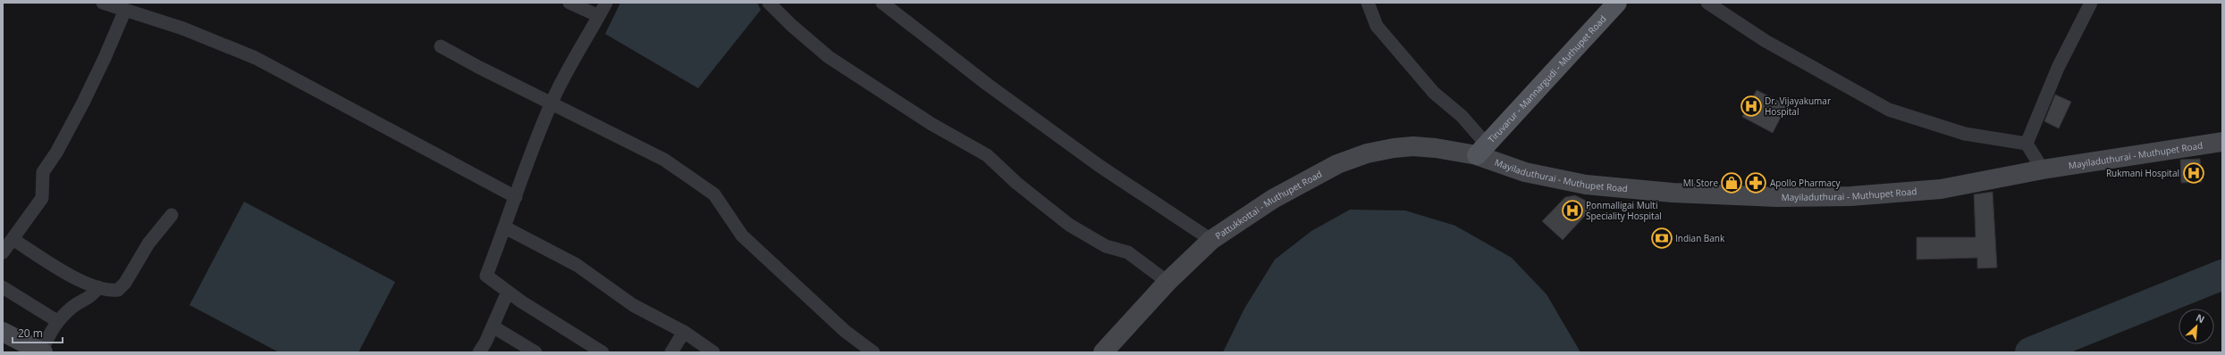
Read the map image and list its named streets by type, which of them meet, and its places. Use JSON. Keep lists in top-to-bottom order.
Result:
{
  "streets": {
    "main road": ["Tiruvarur - Mannargudi - Muthupet Road", "Mayiladuthurai - Muthupet Road", "Pattukkottai - Muthupet Road"]
  },
  "crossings": [
    ["Tiruvarur - Mannargudi - Muthupet Road", "Mayiladuthurai - Muthupet Road"],
    ["Tiruvarur - Mannargudi - Muthupet Road", "Pattukkottai - Muthupet Road"],
    ["Mayiladuthurai - Muthupet Road", "Pattukkottai - Muthupet Road"]
  ],
  "places": {
    "hospital": ["Dr. Vijayakumar Hospital", "Rukmani Hospital", "Ponmalligai Multi Speciality Hospital"],
    "shop": ["MI Store"],
    "pharmacy": ["Apollo Pharmacy"],
    "bank": ["Indian Bank"]
  },
  "scale_bar": "20 m",
  "north": "top right"
}
